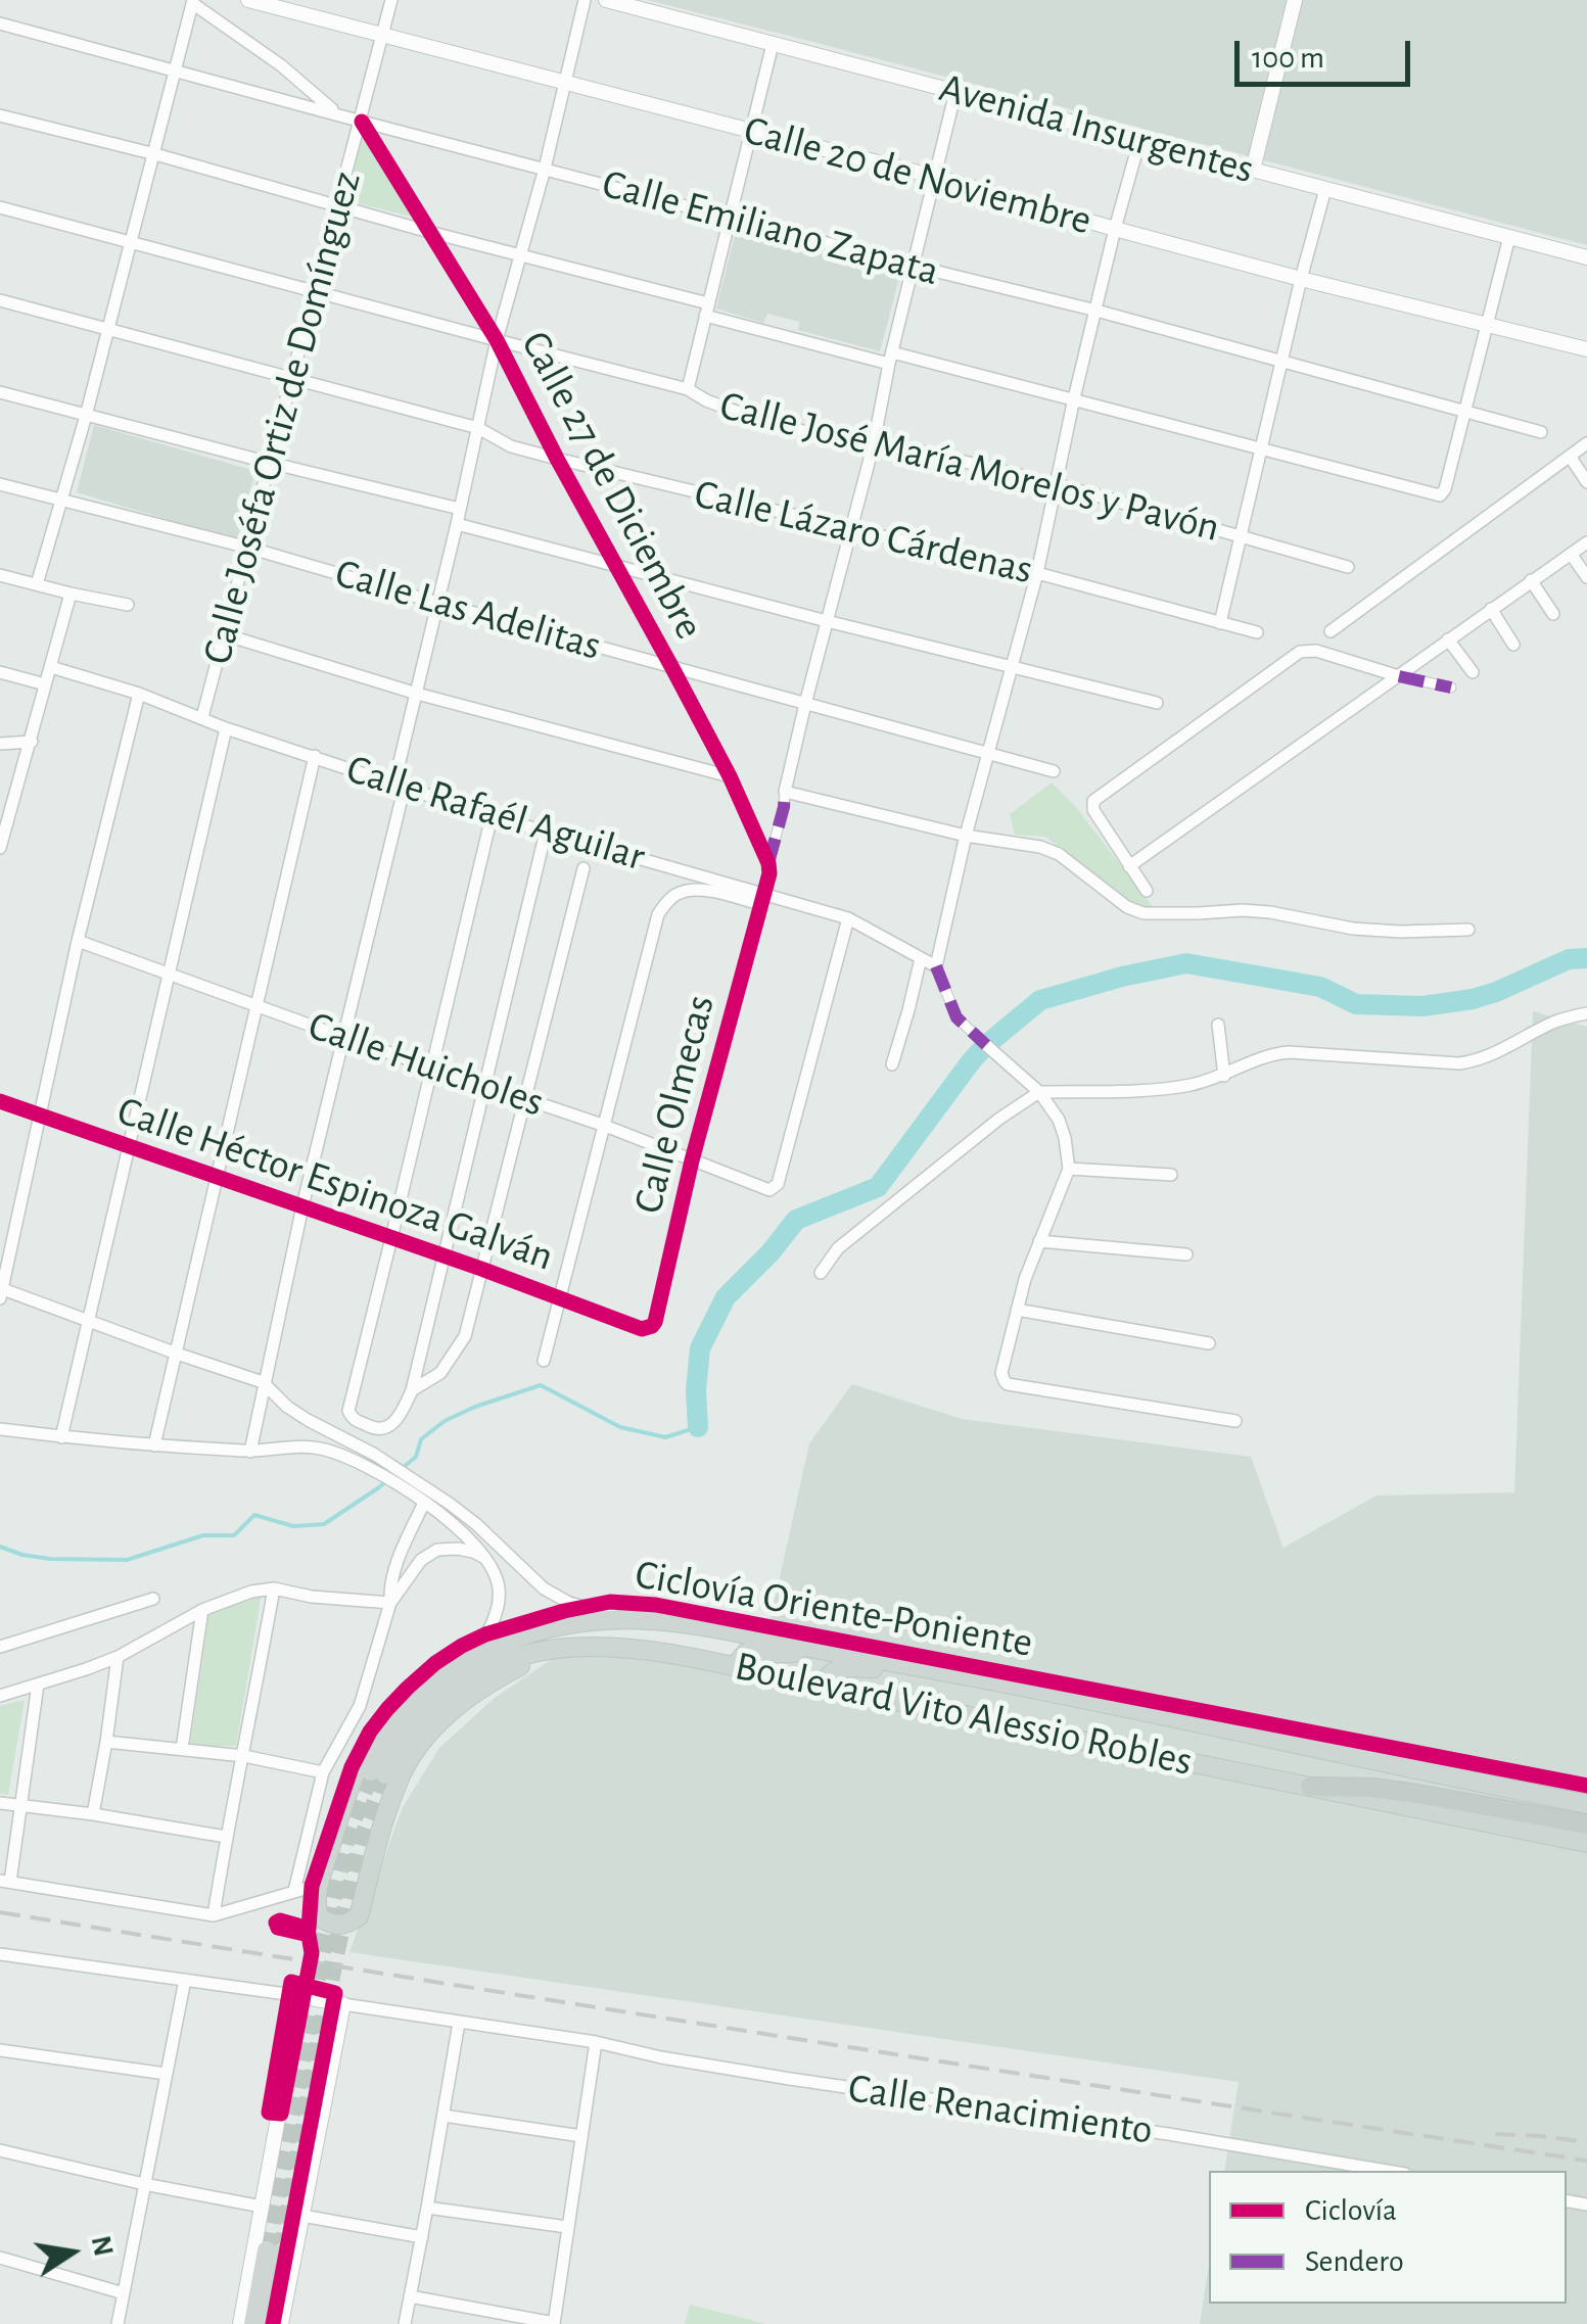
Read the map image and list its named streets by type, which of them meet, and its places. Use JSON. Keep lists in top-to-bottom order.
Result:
{
  "streets": {
    "main road": ["Boulevard Vito Alessio Robles"],
    "street": [
      "Avenida Insurgentes",
      "Calle 20 de Noviembre",
      "Calle Emiliano Zapata",
      "Calle Joséfa Ortiz de Domínguez",
      "Calle José María Morelos y Pavón",
      "Calle 27 de Diciembre",
      "Calle Lázaro Cárdenas",
      "Calle Las Adelitas",
      "Calle Rafaél Aguilar",
      "Calle Huicholes",
      "Calle Olmecas",
      "Calle Héctor Espinoza Galván",
      "Calle Renacimiento"
    ],
    "cycle path": ["Ciclovía Oriente-Poniente"]
  },
  "crossings": [
    ["Calle 20 de Noviembre", "Calle Joséfa Ortiz de Domínguez"],
    ["Calle Emiliano Zapata", "Calle Joséfa Ortiz de Domínguez"],
    ["Calle Emiliano Zapata", "Calle 27 de Diciembre"],
    ["Calle Joséfa Ortiz de Domínguez", "Calle José María Morelos y Pavón"],
    ["Calle Joséfa Ortiz de Domínguez", "Calle 27 de Diciembre"],
    ["Calle Joséfa Ortiz de Domínguez", "Calle Lázaro Cárdenas"],
    ["Calle Joséfa Ortiz de Domínguez", "Calle Las Adelitas"],
    ["Calle Joséfa Ortiz de Domínguez", "Calle Rafaél Aguilar"],
    ["Calle José María Morelos y Pavón", "Calle 27 de Diciembre"],
    ["Calle 27 de Diciembre", "Calle Lázaro Cárdenas"],
    ["Calle 27 de Diciembre", "Calle Las Adelitas"],
    ["Calle Rafaél Aguilar", "Calle Huicholes"],
    ["Calle Rafaél Aguilar", "Calle Olmecas"],
    ["Calle Huicholes", "Calle Olmecas"],
    ["Calle Olmecas", "Calle Héctor Espinoza Galván"]
  ],
  "legend": ["Ciclovía", "Sendero"],
  "scale_bar": "100 m",
  "north": "right"
}
